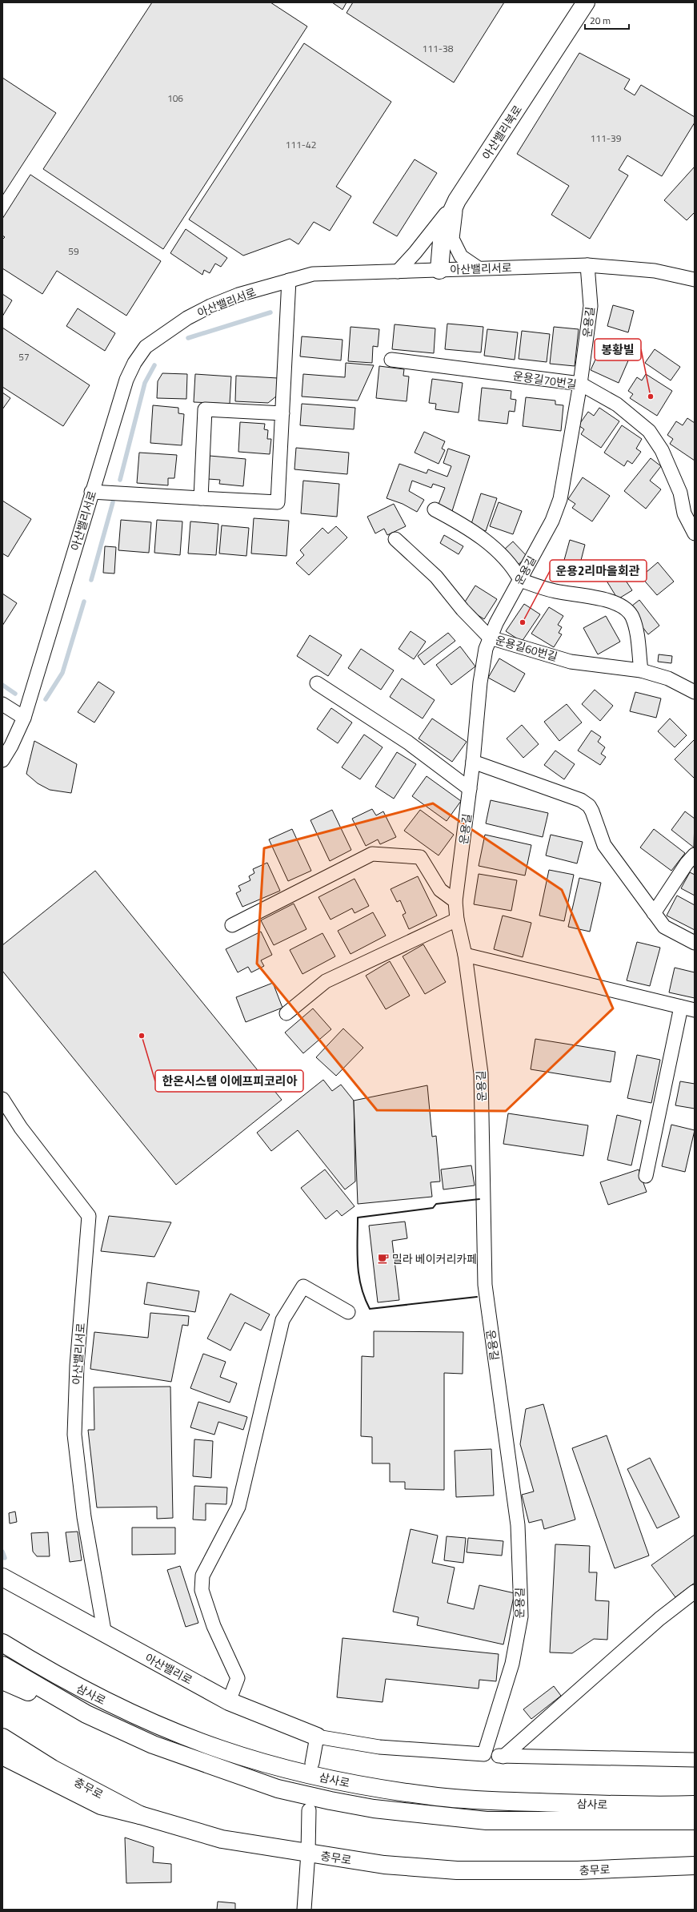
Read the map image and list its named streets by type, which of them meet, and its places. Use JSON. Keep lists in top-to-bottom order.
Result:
{
  "streets": {
    "main road": [
      "아산밸리북로",
      "아산밸리로",
      "삼사로",
      "충무로"
    ],
    "street": [
      "아산밸리서로",
      "운용길",
      "운용길70번길",
      "운용길60번길"
    ]
  },
  "crossings": [
    ["아산밸리북로", "아산밸리서로"],
    ["아산밸리서로", "운용길"],
    ["아산밸리서로", "아산밸리로"],
    ["운용길", "운용길70번길"],
    ["운용길", "운용길60번길"]
  ],
  "places": {
    "other": ["봉황빌", "운용2리마을회관", "한온시스템 이에프피코리아"],
    "cafe": ["밀라 베이커리카페"]
  },
  "house_numbers": [
    "111-38",
    "106",
    "111-39",
    "111-42",
    "59",
    "57"
  ],
  "scale_bar": "20 m"
}
